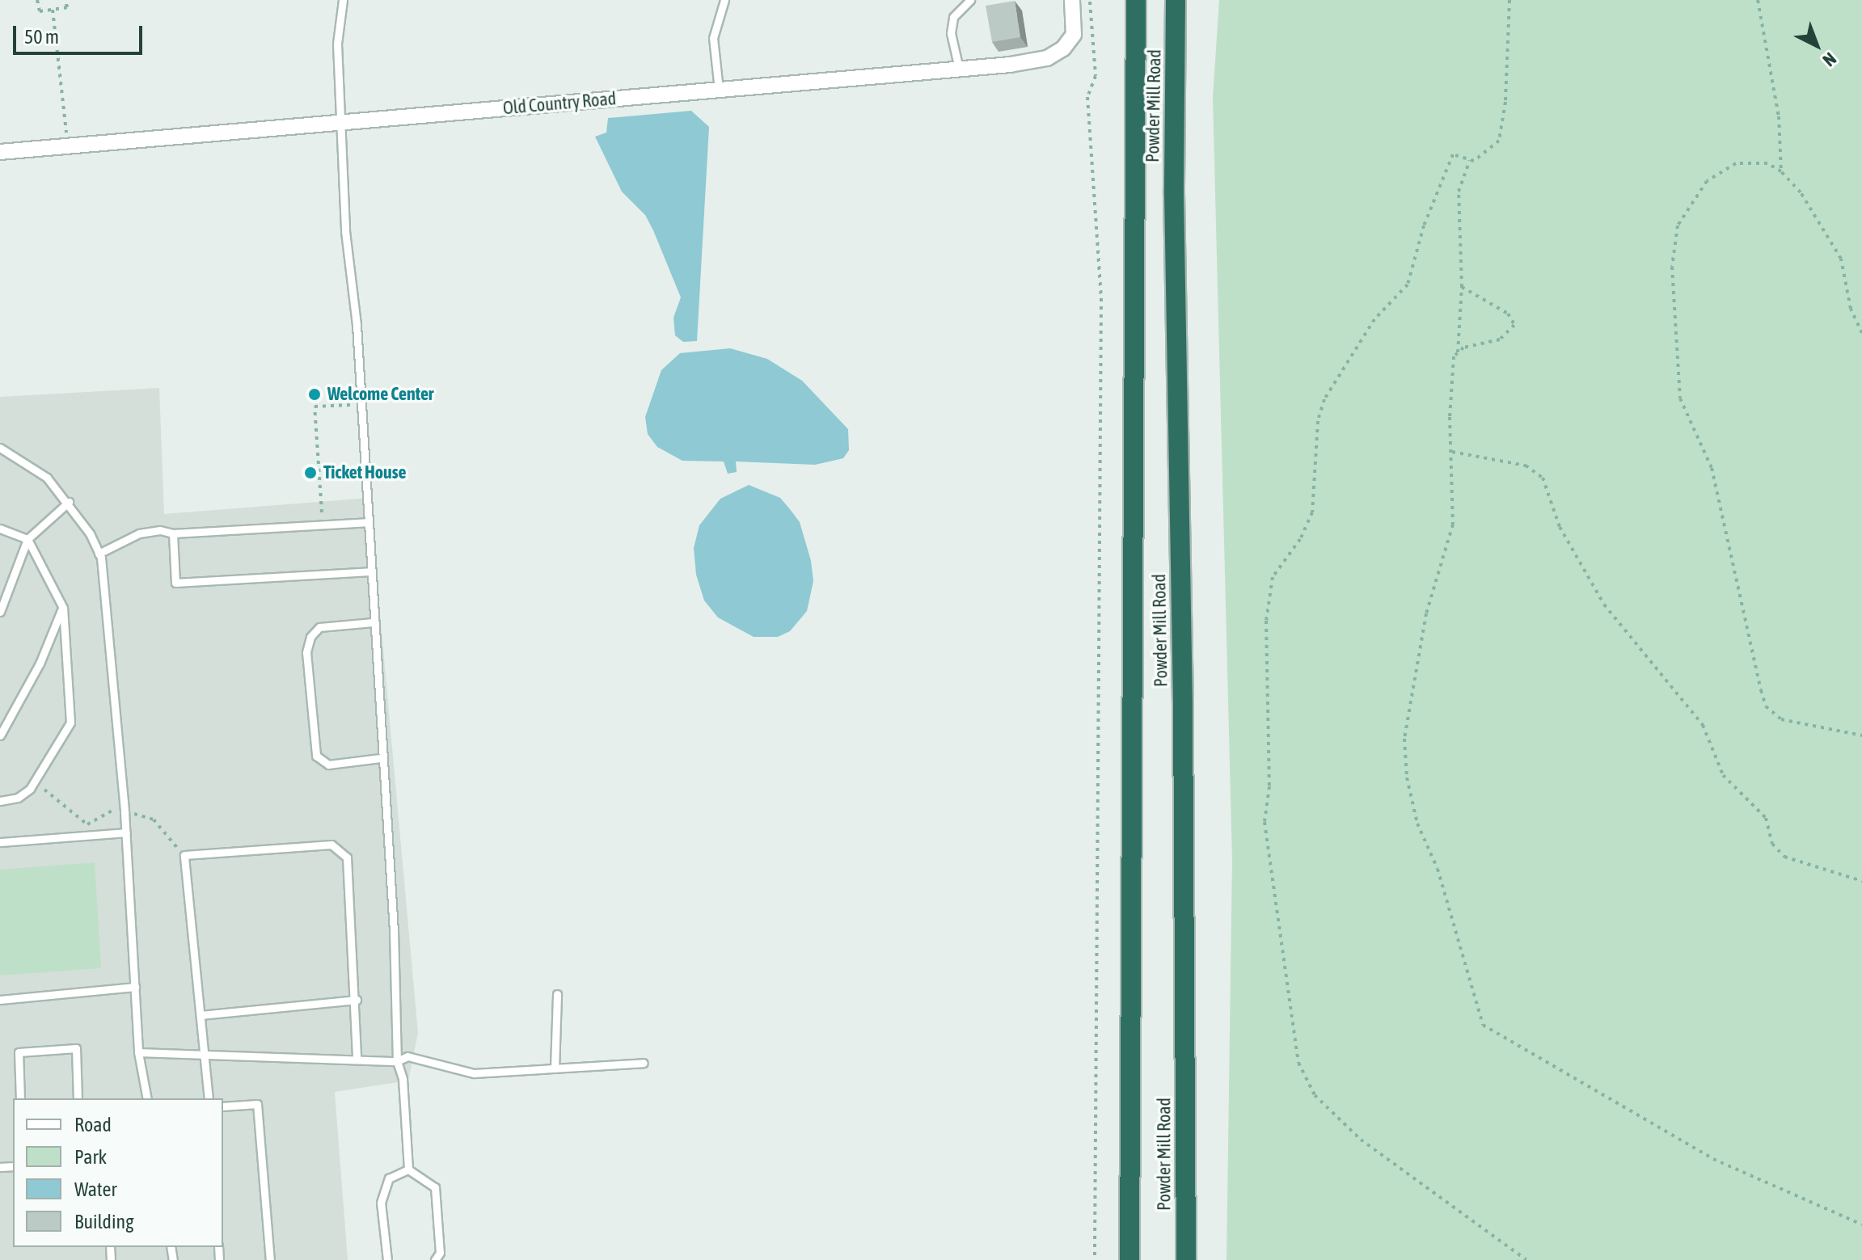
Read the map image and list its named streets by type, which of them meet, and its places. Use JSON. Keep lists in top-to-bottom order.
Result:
{
  "streets": {
    "highway": ["Powder Mill Road"],
    "street": ["Old Country Road"]
  },
  "places": ["Welcome Center", "Ticket House"],
  "legend": [
    "Road",
    "Park",
    "Water",
    "Building"
  ],
  "scale_bar": "50 m",
  "north": "bottom right"
}
